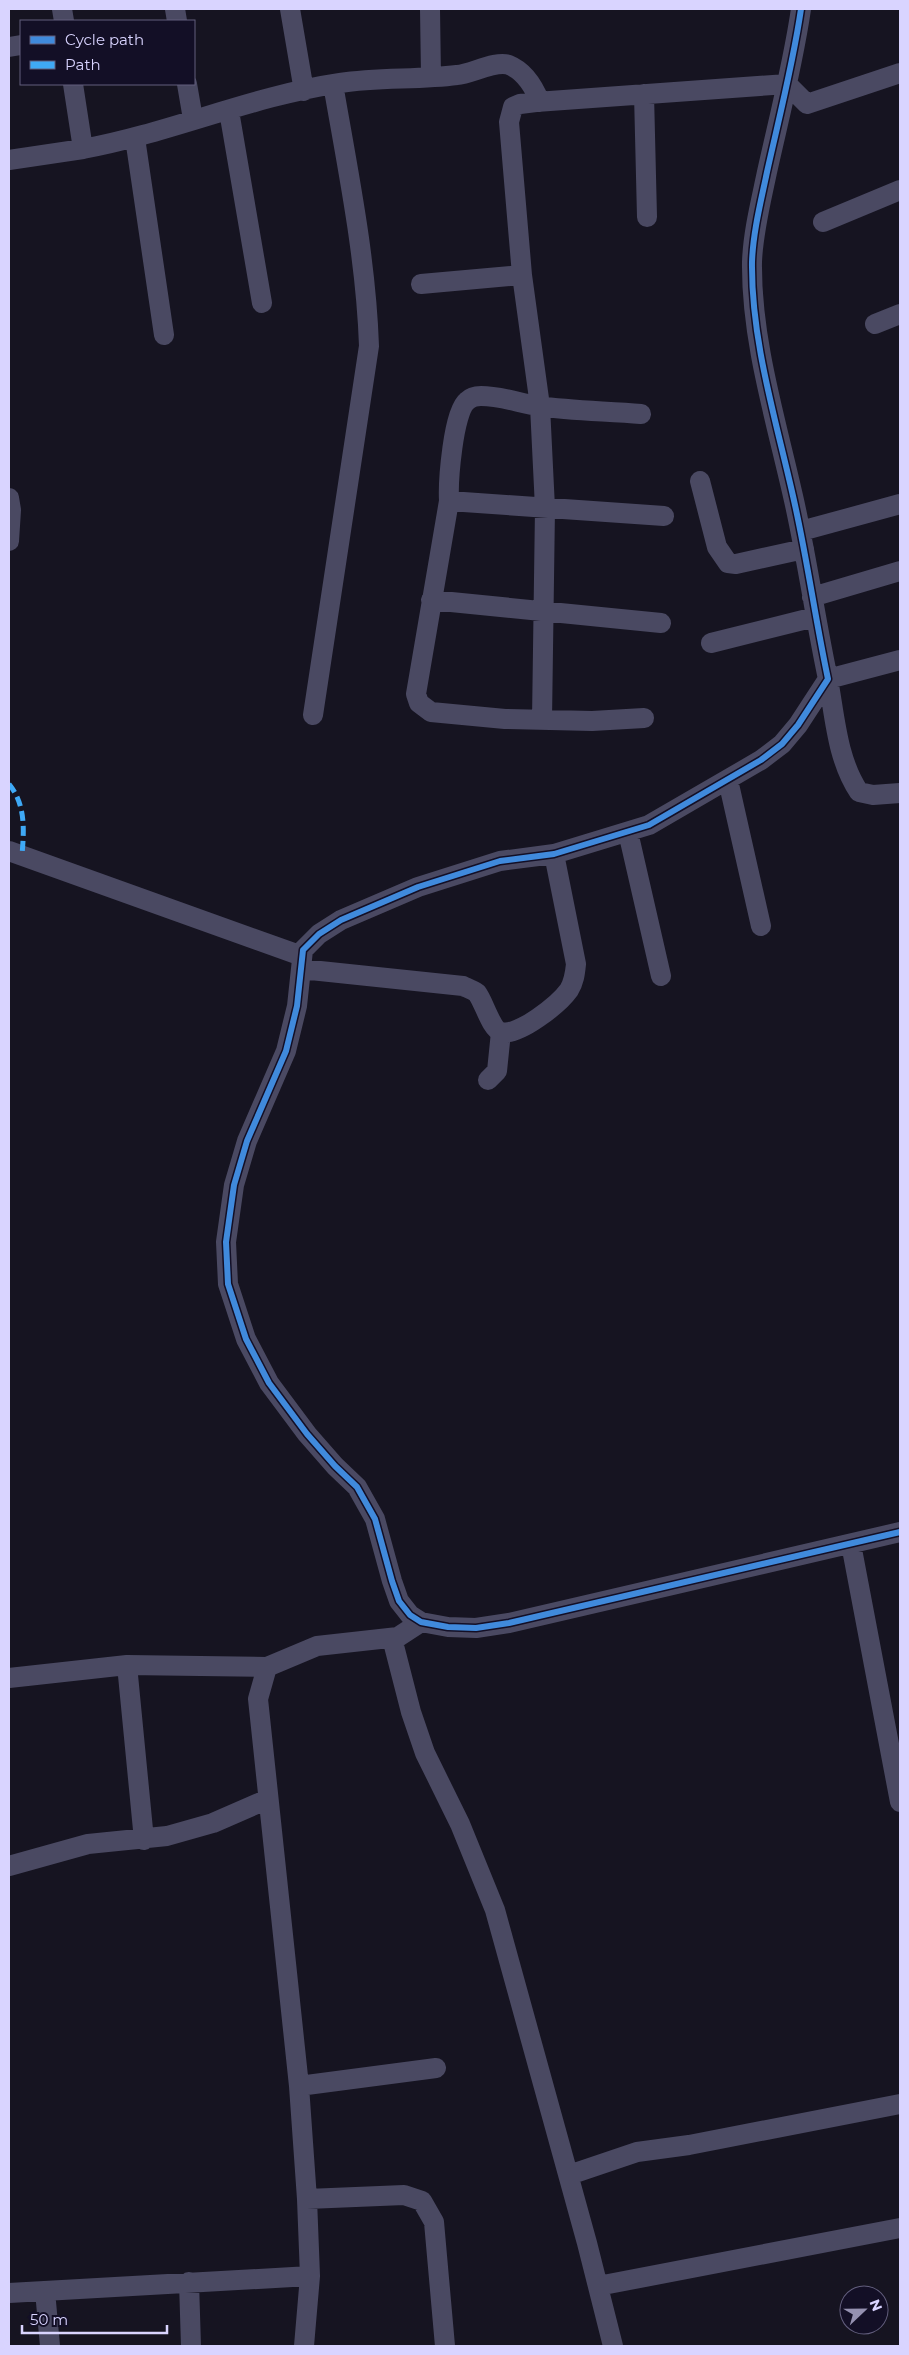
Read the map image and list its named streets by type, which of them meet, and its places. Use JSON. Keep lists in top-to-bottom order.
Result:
{
  "legend": ["Cycle path", "Path"],
  "scale_bar": "50 m",
  "north": "right"
}
